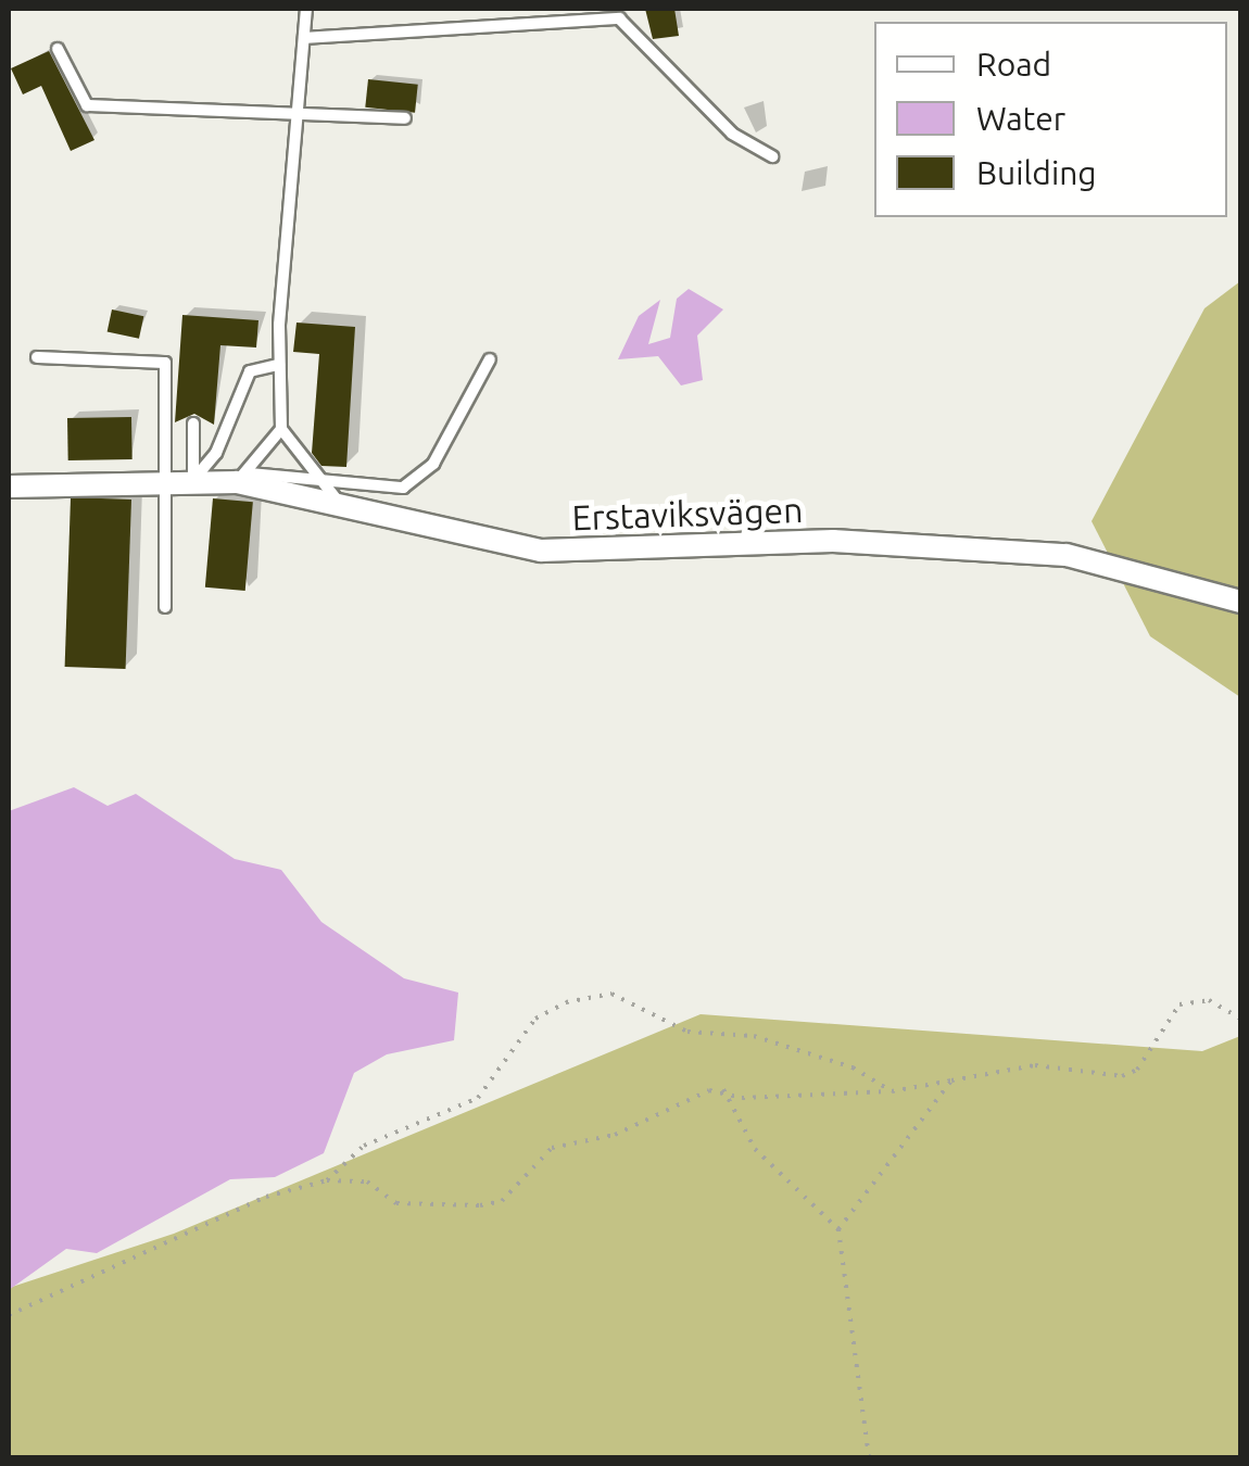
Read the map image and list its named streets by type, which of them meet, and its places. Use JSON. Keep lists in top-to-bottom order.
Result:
{
  "streets": {
    "street": ["Erstaviksvägen"]
  },
  "legend": ["Road", "Water", "Building"]
}
